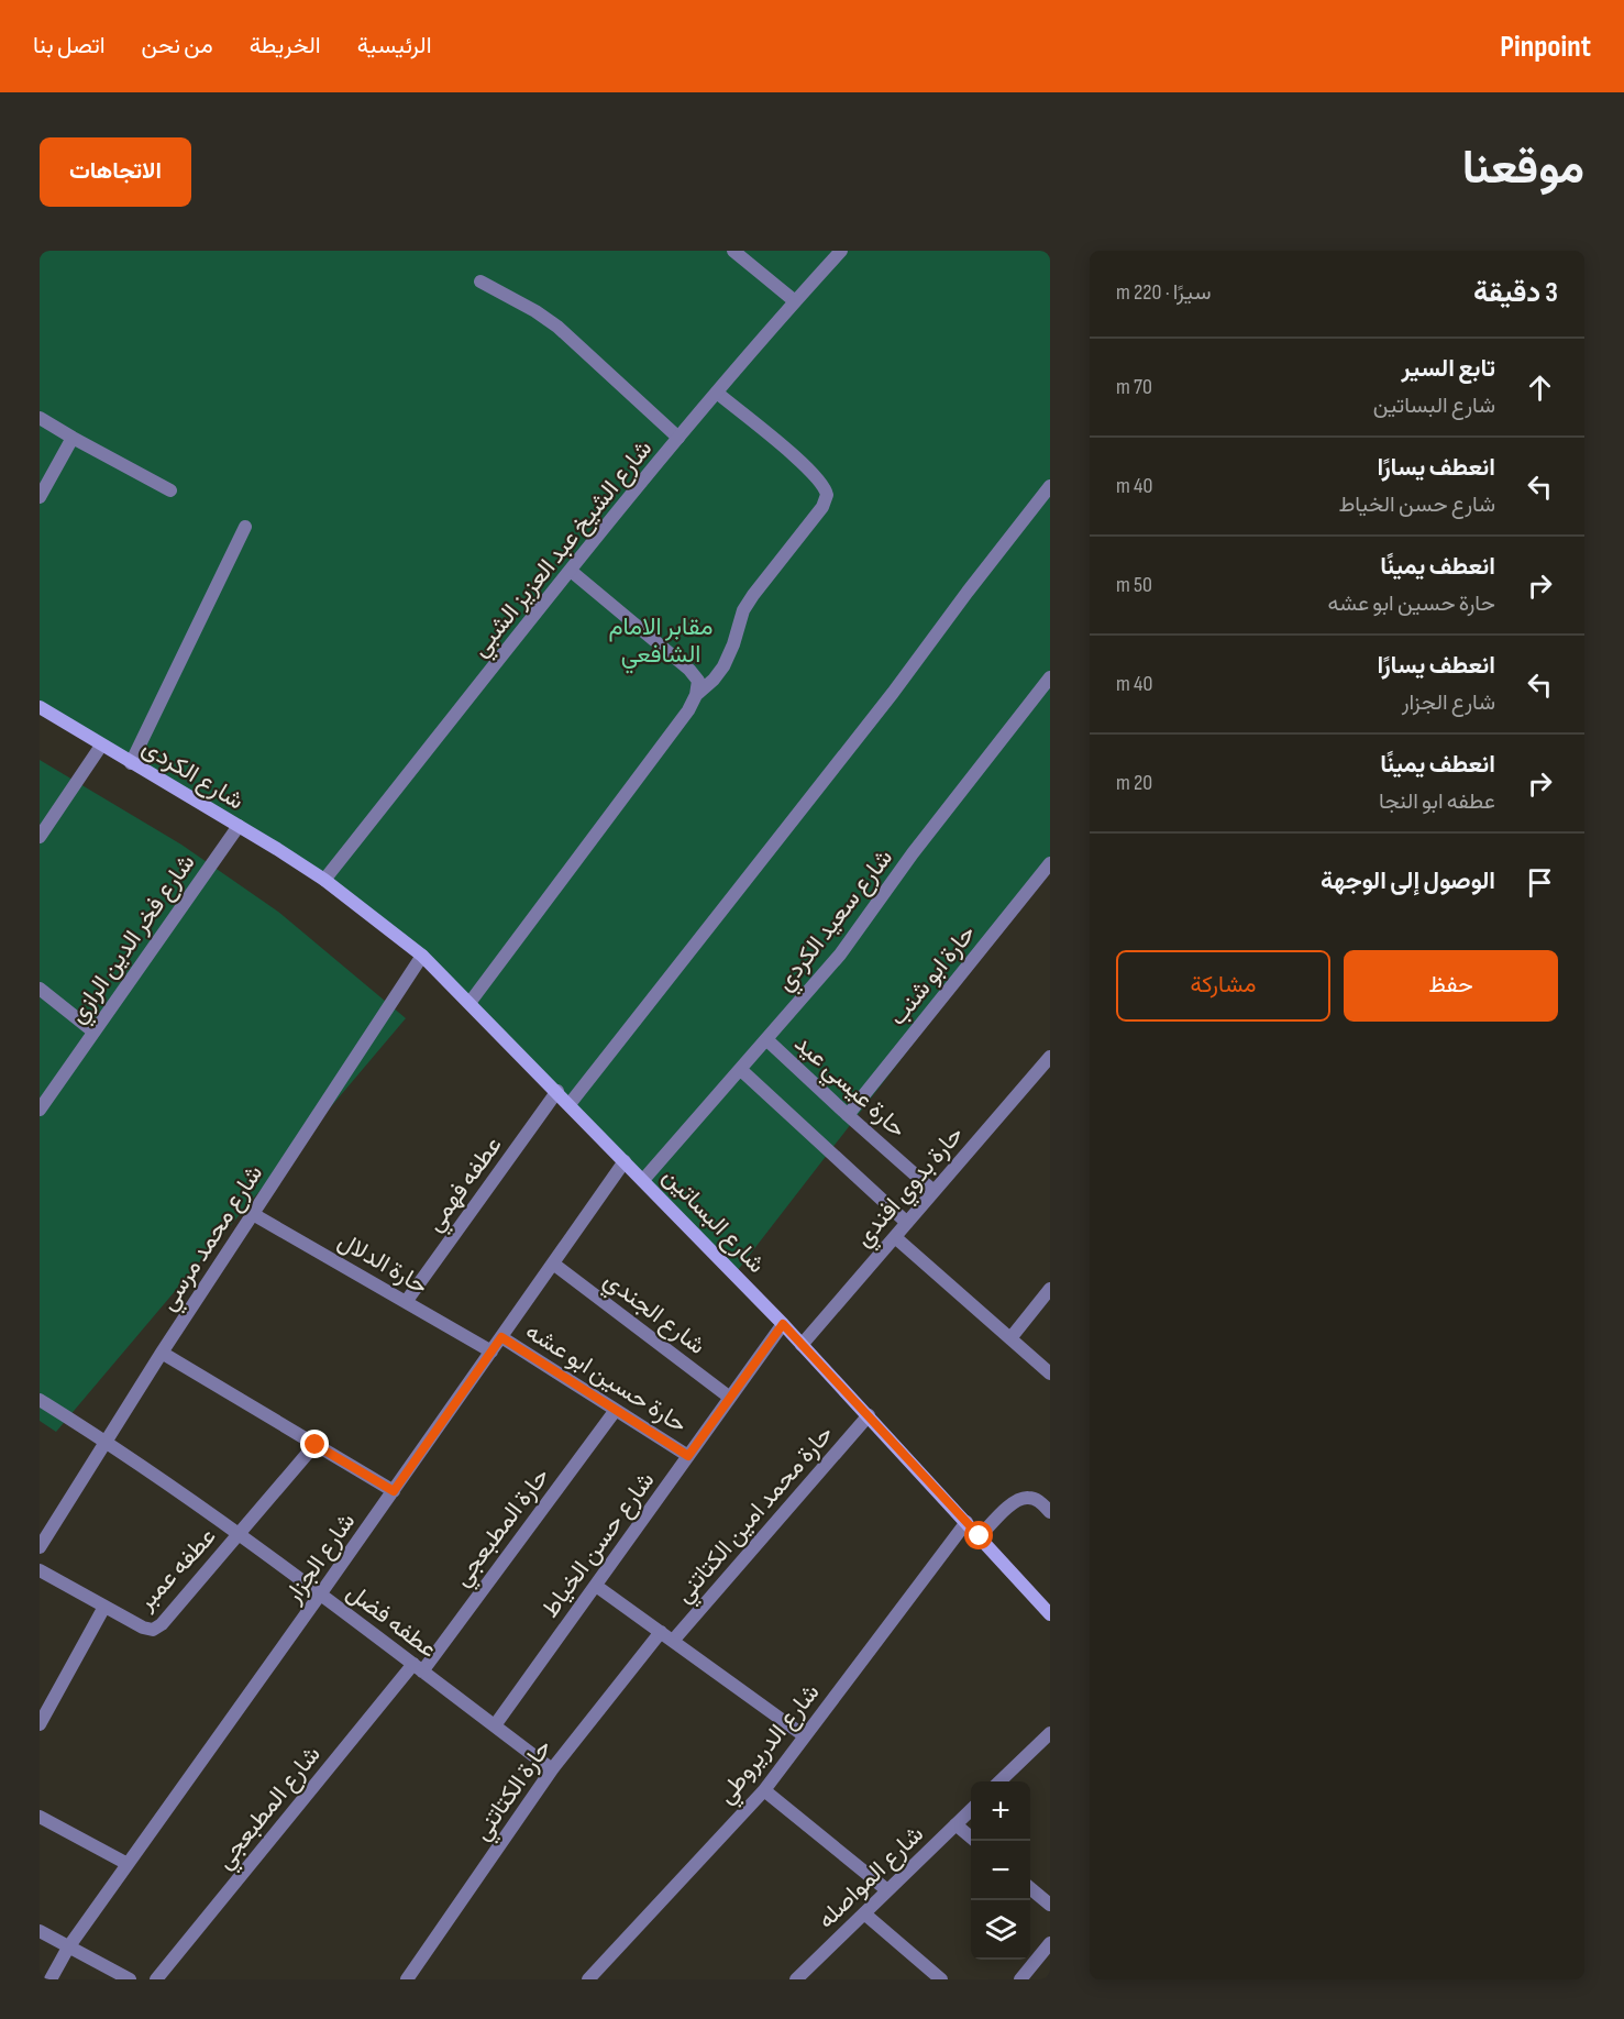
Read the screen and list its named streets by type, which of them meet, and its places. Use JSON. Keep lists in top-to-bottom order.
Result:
{
  "streets": {
    "street": [
      "شارع الشيخ عبد العزيز الشبي",
      "شارع الكردى",
      "شارع سعيد الكردي",
      "شارع فخر الدين الرازي",
      "حارة ابو شنب",
      "حارة عيسي عيد",
      "عطفه فهمي",
      "حارة بدوي افندي",
      "شارع البساتين",
      "شارع محمد مرسي",
      "حارة الدلال",
      "شارع الجندي",
      "حارة حسين ابو عشه",
      "حارة محمد امين الكتاتني",
      "حارة المطبعجي",
      "شارع حسن الخياط",
      "شارع الجزار",
      "عطفه عمبر",
      "عطفه فضل",
      "شارع الدريروطي",
      "حارة الكتاتني",
      "شارع المطبعجي",
      "شارع المواصله"
    ]
  },
  "crossings": [
    ["شارع الشيخ عبد العزيز الشبي", "شارع الكردى"],
    ["شارع الشيخ عبد العزيز الشبي", "شارع البساتين"],
    ["شارع الكردى", "شارع فخر الدين الرازي"],
    ["شارع الكردى", "شارع البساتين"],
    ["شارع سعيد الكردي", "حارة عيسي عيد"],
    ["شارع سعيد الكردي", "شارع البساتين"],
    ["حارة ابو شنب", "حارة عيسي عيد"],
    ["حارة عيسي عيد", "حارة بدوي افندي"],
    ["عطفه فهمي", "شارع البساتين"],
    ["عطفه فهمي", "حارة الدلال"],
    ["حارة بدوي افندي", "شارع البساتين"],
    ["شارع البساتين", "شارع محمد مرسي"],
    ["شارع البساتين", "حارة محمد امين الكتاتني"],
    ["شارع البساتين", "شارع حسن الخياط"],
    ["شارع البساتين", "شارع الجزار"],
    ["شارع البساتين", "شارع الدريروطي"],
    ["شارع محمد مرسي", "حارة الدلال"],
    ["شارع محمد مرسي", "عطفه فضل"],
    ["حارة الدلال", "شارع الجزار"],
    ["شارع الجندي", "شارع حسن الخياط"],
    ["شارع الجندي", "شارع الجزار"],
    ["حارة حسين ابو عشه", "حارة المطبعجي"],
    ["حارة حسين ابو عشه", "شارع حسن الخياط"],
    ["حارة حسين ابو عشه", "شارع الجزار"],
    ["حارة المطبعجي", "عطفه فضل"],
    ["حارة المطبعجي", "شارع المطبعجي"],
    ["شارع حسن الخياط", "عطفه فضل"],
    ["شارع الجزار", "عطفه فضل"],
    ["عطفه عمبر", "عطفه فضل"],
    ["عطفه فضل", "حارة الكتاتني"],
    ["عطفه فضل", "شارع المطبعجي"]
  ],
  "parks": ["مقابر الامام الشافعي"],
  "page": {
    "header": "Pinpoint",
    "nav": [
      "الرئيسية",
      "الخريطة",
      "من نحن",
      "اتصل بنا"
    ],
    "title": "موقعنا",
    "buttons": [
      "الاتجاهات",
      ["حفظ", "مشاركة"]
    ],
    "heading": ["3 دقيقة", "سيرًا · 220 m"],
    "list": [
      ["تابع السير", "شارع البساتين", "70 m"],
      ["انعطف يسارًا", "شارع حسن الخياط", "40 m"],
      ["انعطف يمينًا", "حارة حسين ابو عشه", "50 m"],
      ["انعطف يسارًا", "شارع الجزار", "40 m"],
      ["انعطف يمينًا", "عطفه ابو النجا", "20 m"],
      "الوصول إلى الوجهة"
    ],
    "map_buttons": ["+", "−"]
  }
}
